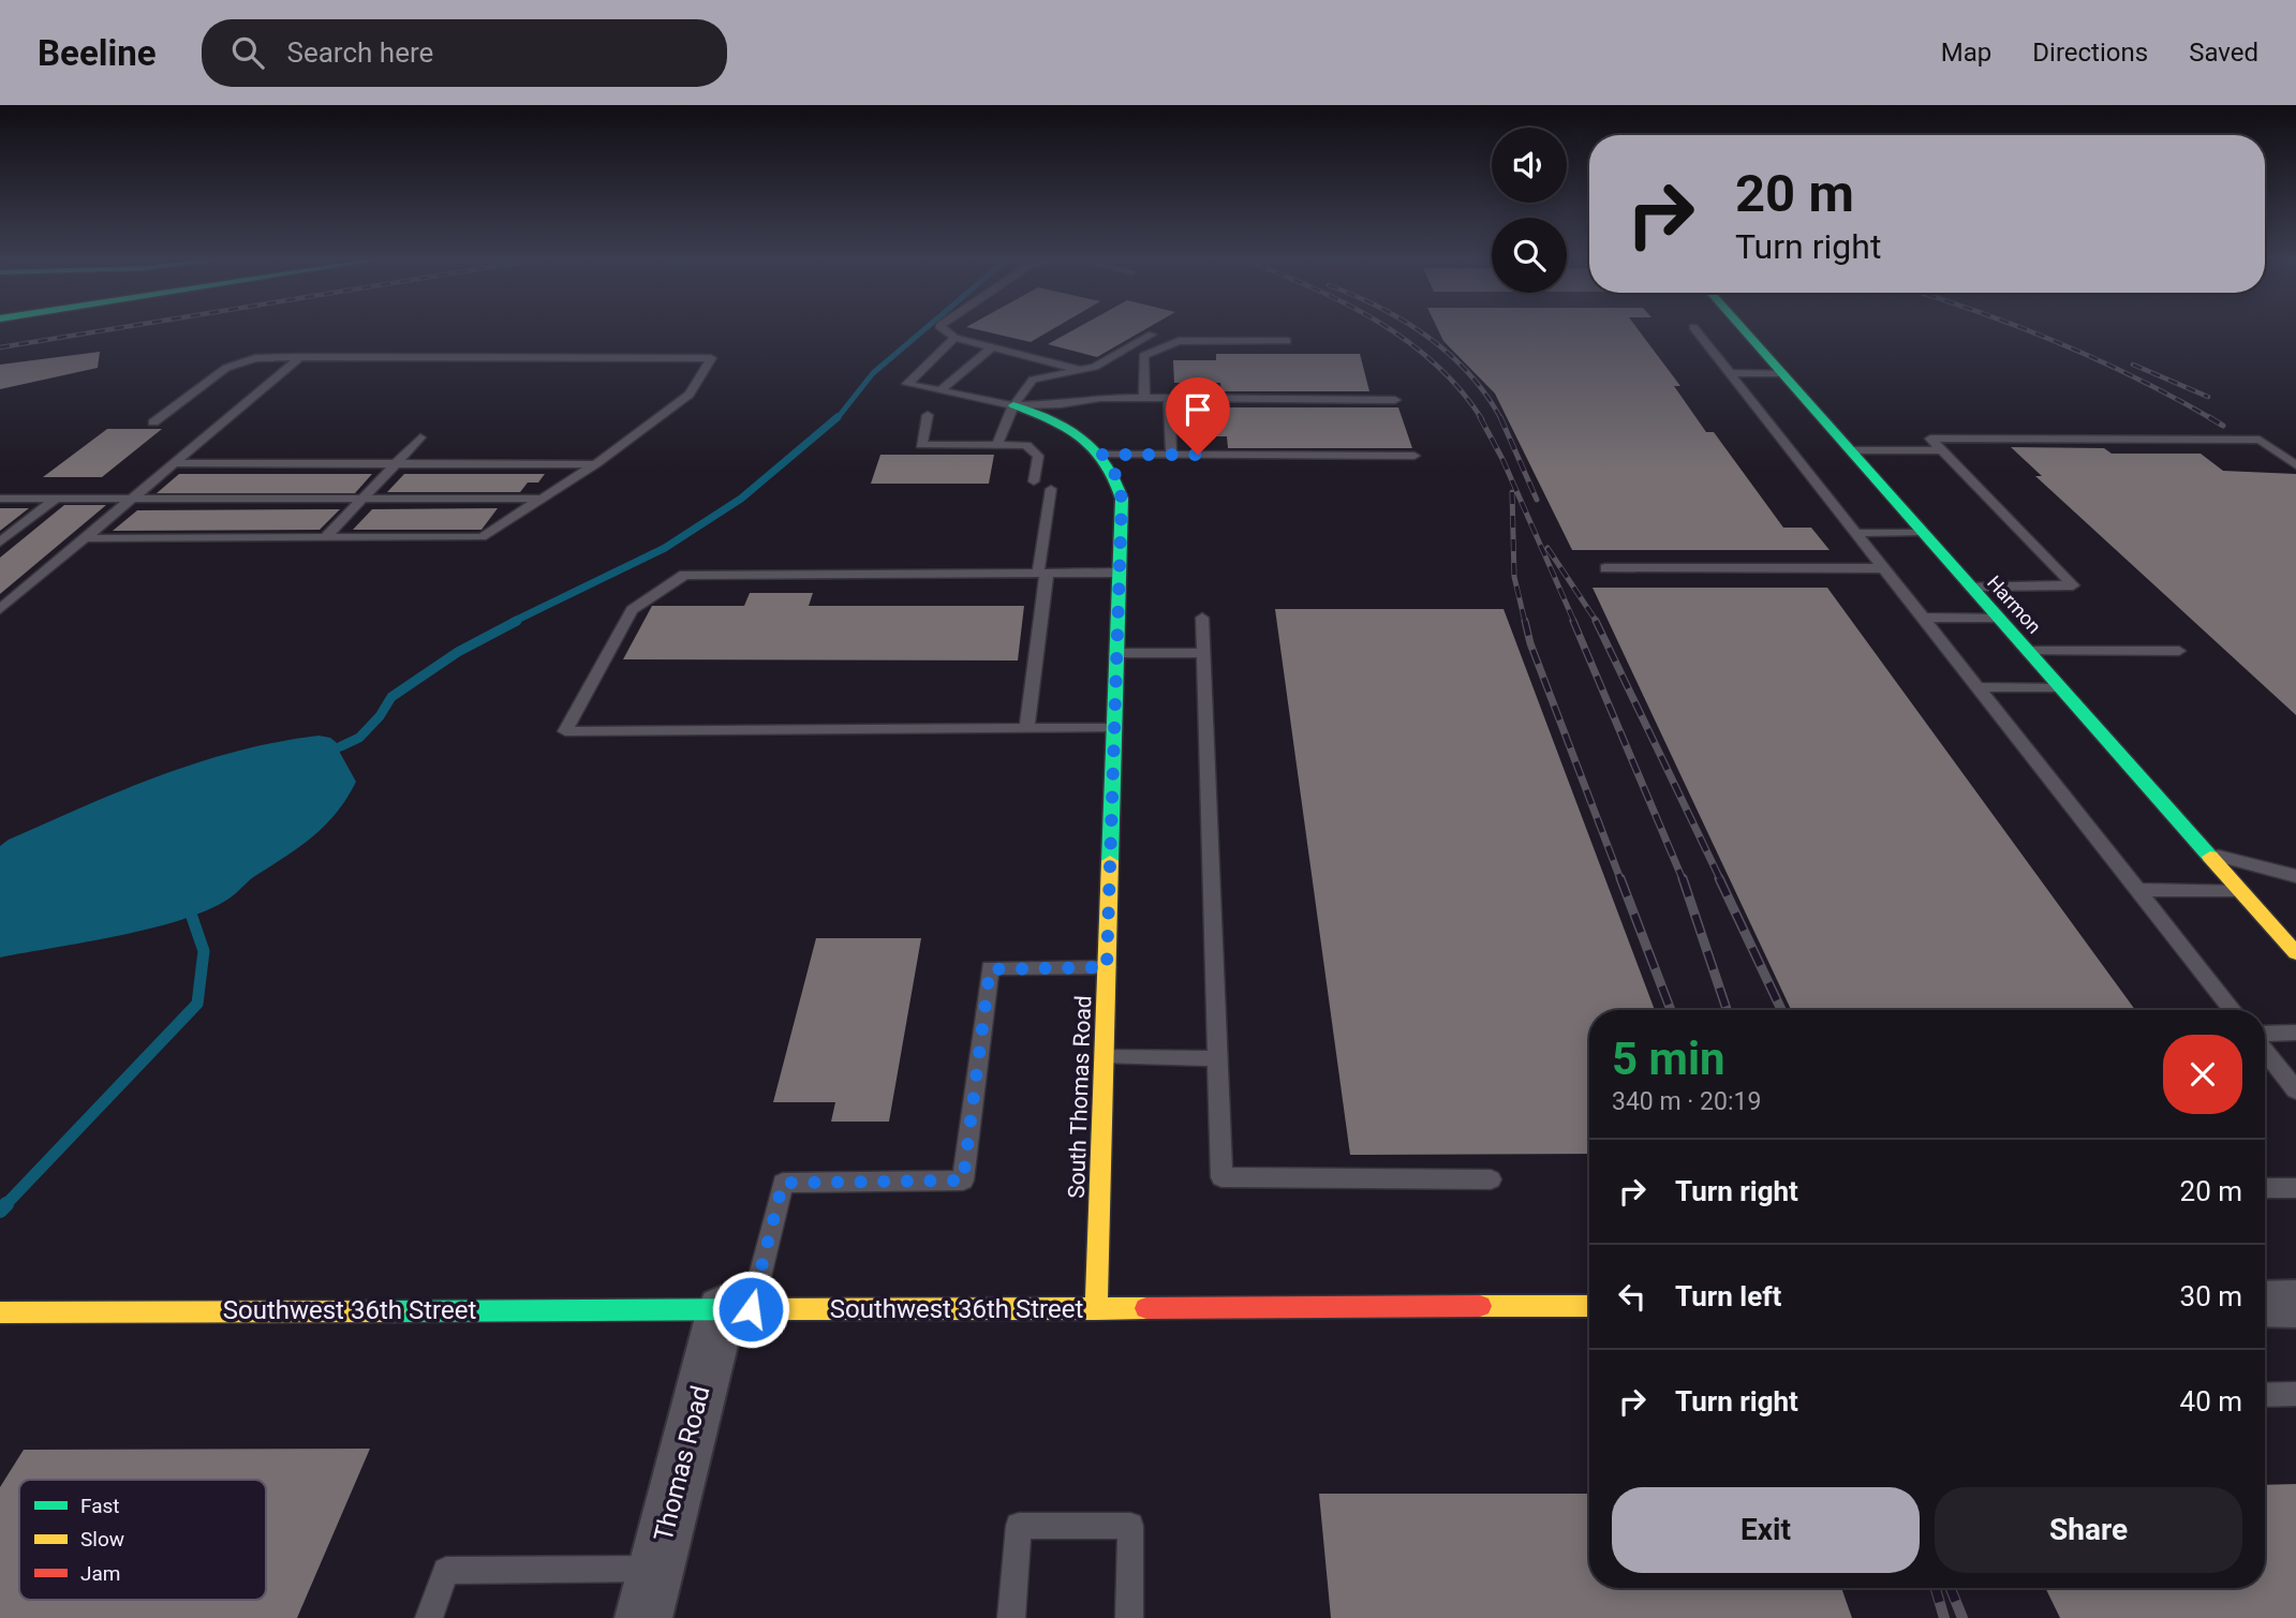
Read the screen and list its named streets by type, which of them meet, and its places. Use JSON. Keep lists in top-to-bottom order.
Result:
{
  "streets": {
    "main road": ["Harmon", "South Thomas Road", "Southwest 36th Street"],
    "street": ["Thomas Road"]
  },
  "crossings": [
    ["South Thomas Road", "Southwest 36th Street"],
    ["Southwest 36th Street", "Thomas Road"]
  ],
  "legend": ["Fast", "Slow", "Jam"],
  "page": {
    "header": "Beeline",
    "search": "Search here",
    "nav": ["Map", "Directions", "Saved"],
    "turn": ["20 m", "Turn right"],
    "heading": ["5 min", "340 m · 20:19"],
    "list": [
      {
        "name": "Turn right",
        "value": "20 m"
      },
      {
        "name": "Turn left",
        "value": "30 m"
      },
      {
        "name": "Turn right",
        "value": "40 m"
      }
    ],
    "buttons": ["Exit", "Share"]
  }
}
